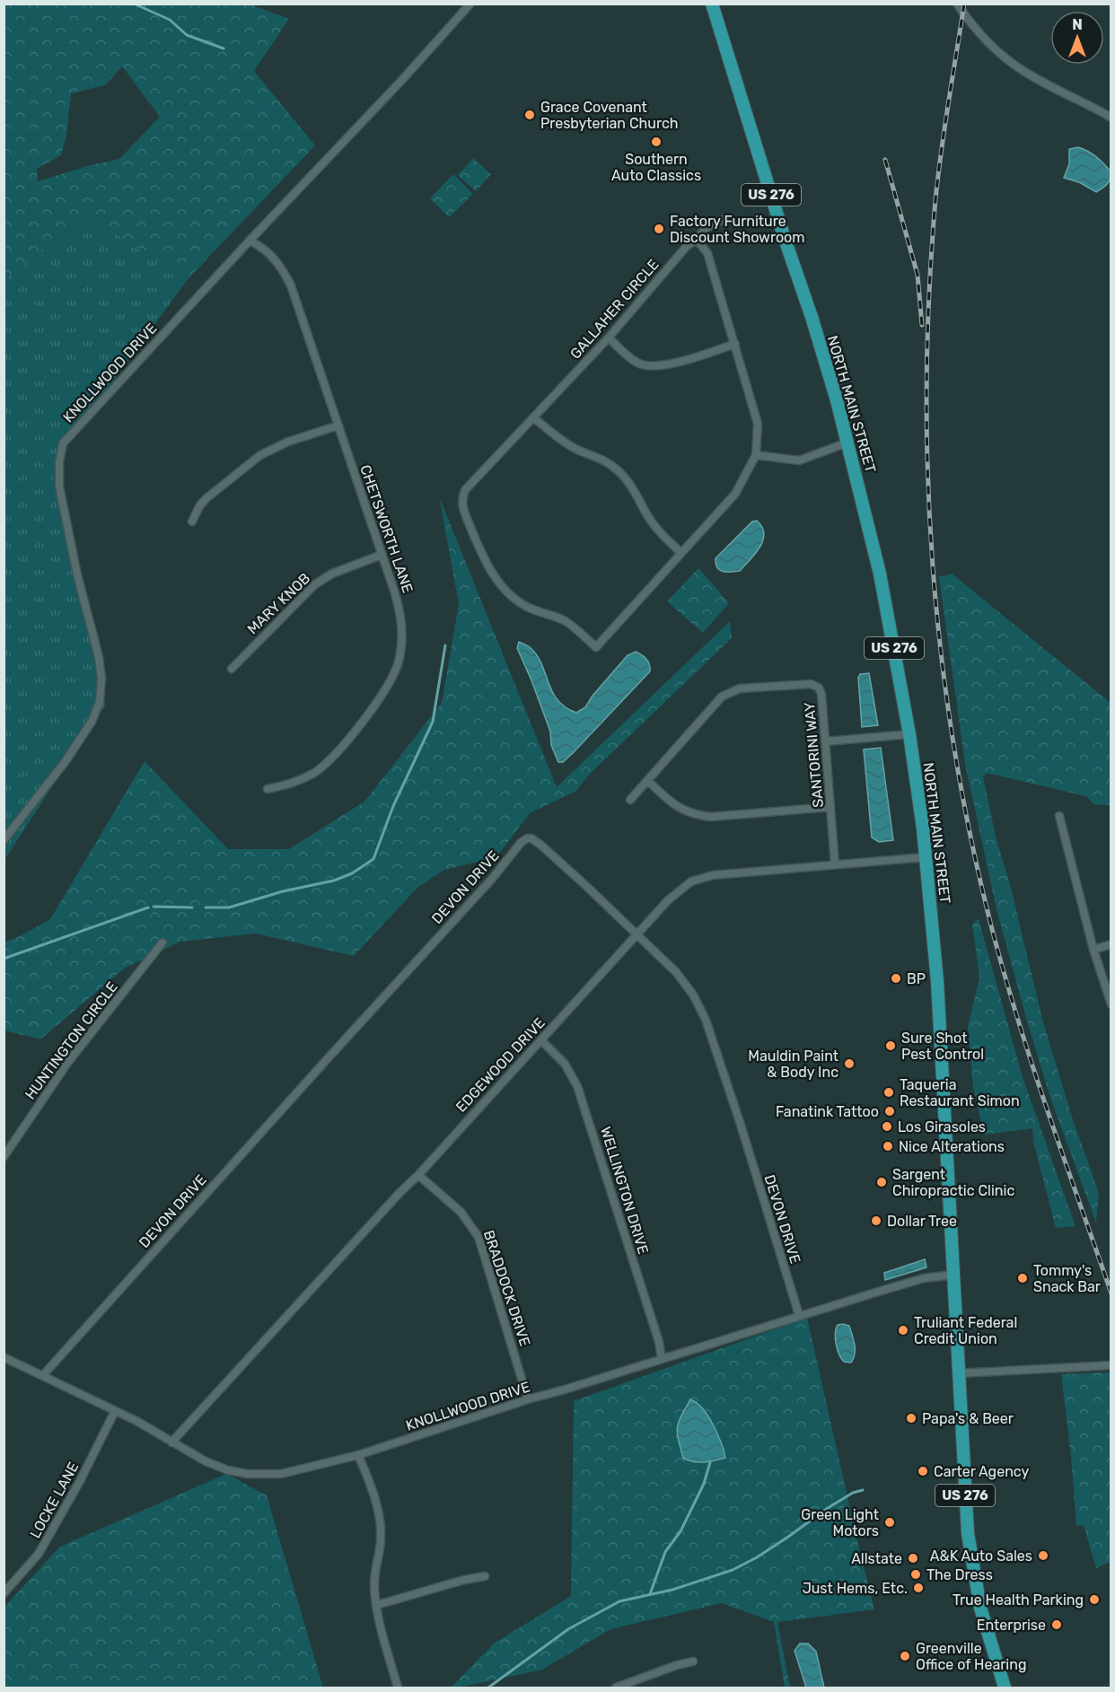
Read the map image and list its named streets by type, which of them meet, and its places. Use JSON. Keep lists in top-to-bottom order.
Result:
{
  "streets": {
    "main road": ["US 276", "NORTH MAIN STREET"],
    "street": [
      "GALLAHER CIRCLE",
      "KNOLLWOOD DRIVE",
      "CHETSWORTH LANE",
      "MARY KNOB",
      "SANTORINI WAY",
      "DEVON DRIVE",
      "HUNTINGTON CIRCLE",
      "EDGEWOOD DRIVE",
      "WELLINGTON DRIVE",
      "BRADDOCK DRIVE",
      "LOCKE LANE"
    ]
  },
  "crossings": [
    ["KNOLLWOOD DRIVE", "NORTH MAIN STREET"],
    ["KNOLLWOOD DRIVE", "CHETSWORTH LANE"],
    ["KNOLLWOOD DRIVE", "DEVON DRIVE"],
    ["KNOLLWOOD DRIVE", "EDGEWOOD DRIVE"],
    ["KNOLLWOOD DRIVE", "WELLINGTON DRIVE"],
    ["KNOLLWOOD DRIVE", "BRADDOCK DRIVE"],
    ["KNOLLWOOD DRIVE", "LOCKE LANE"],
    ["NORTH MAIN STREET", "EDGEWOOD DRIVE"],
    ["CHETSWORTH LANE", "MARY KNOB"],
    ["SANTORINI WAY", "EDGEWOOD DRIVE"],
    ["DEVON DRIVE", "EDGEWOOD DRIVE"],
    ["EDGEWOOD DRIVE", "WELLINGTON DRIVE"],
    ["EDGEWOOD DRIVE", "BRADDOCK DRIVE"]
  ],
  "places": [
    "Grace Covenant Presbyterian Church",
    "Southern Auto Classics",
    "Factory Furniture Discount Showroom",
    "BP",
    "Sure Shot Pest Control",
    "Mauldin Paint & Body Inc",
    "Taqueria Restaurant Simon",
    "Fanatink Tattoo",
    "Los Girasoles",
    "Nice Alterations",
    "Sargent Chiropractic Clinic",
    "Dollar Tree",
    "Tommy's Snack Bar",
    "Truliant Federal Credit Union",
    "Papa's & Beer",
    "Carter Agency",
    "Green Light Motors",
    "A&K Auto Sales",
    "Allstate",
    "The Dress",
    "Just Hems, Etc.",
    "True Health Parking",
    "Enterprise",
    "Greenville Office of Hearing"
  ],
  "north": "top"
}
